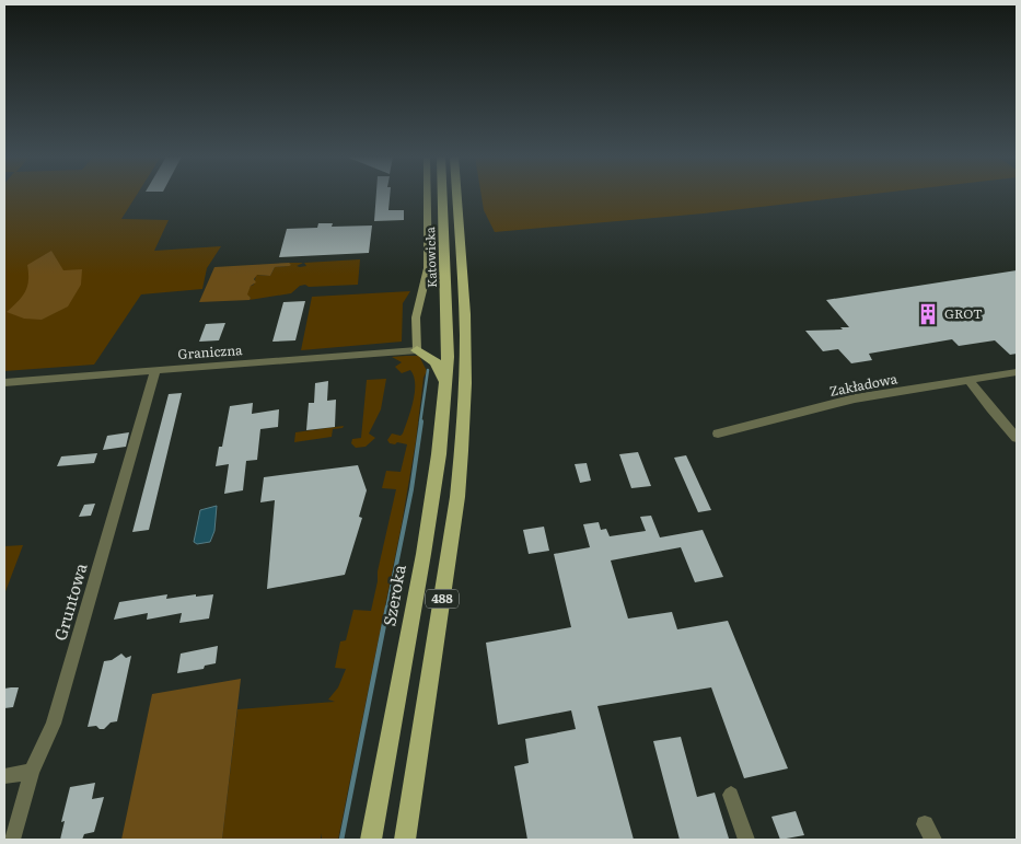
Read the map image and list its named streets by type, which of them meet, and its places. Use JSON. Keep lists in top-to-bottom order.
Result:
{
  "streets": {
    "main road": ["Katowicka", "Szeroka", "488"],
    "street": ["Graniczna", "Zakładowa", "Gruntowa"]
  },
  "crossings": [
    ["Katowicka", "Szeroka"],
    ["Graniczna", "Gruntowa"]
  ],
  "places": {
    "building": ["GROT"]
  }
}
